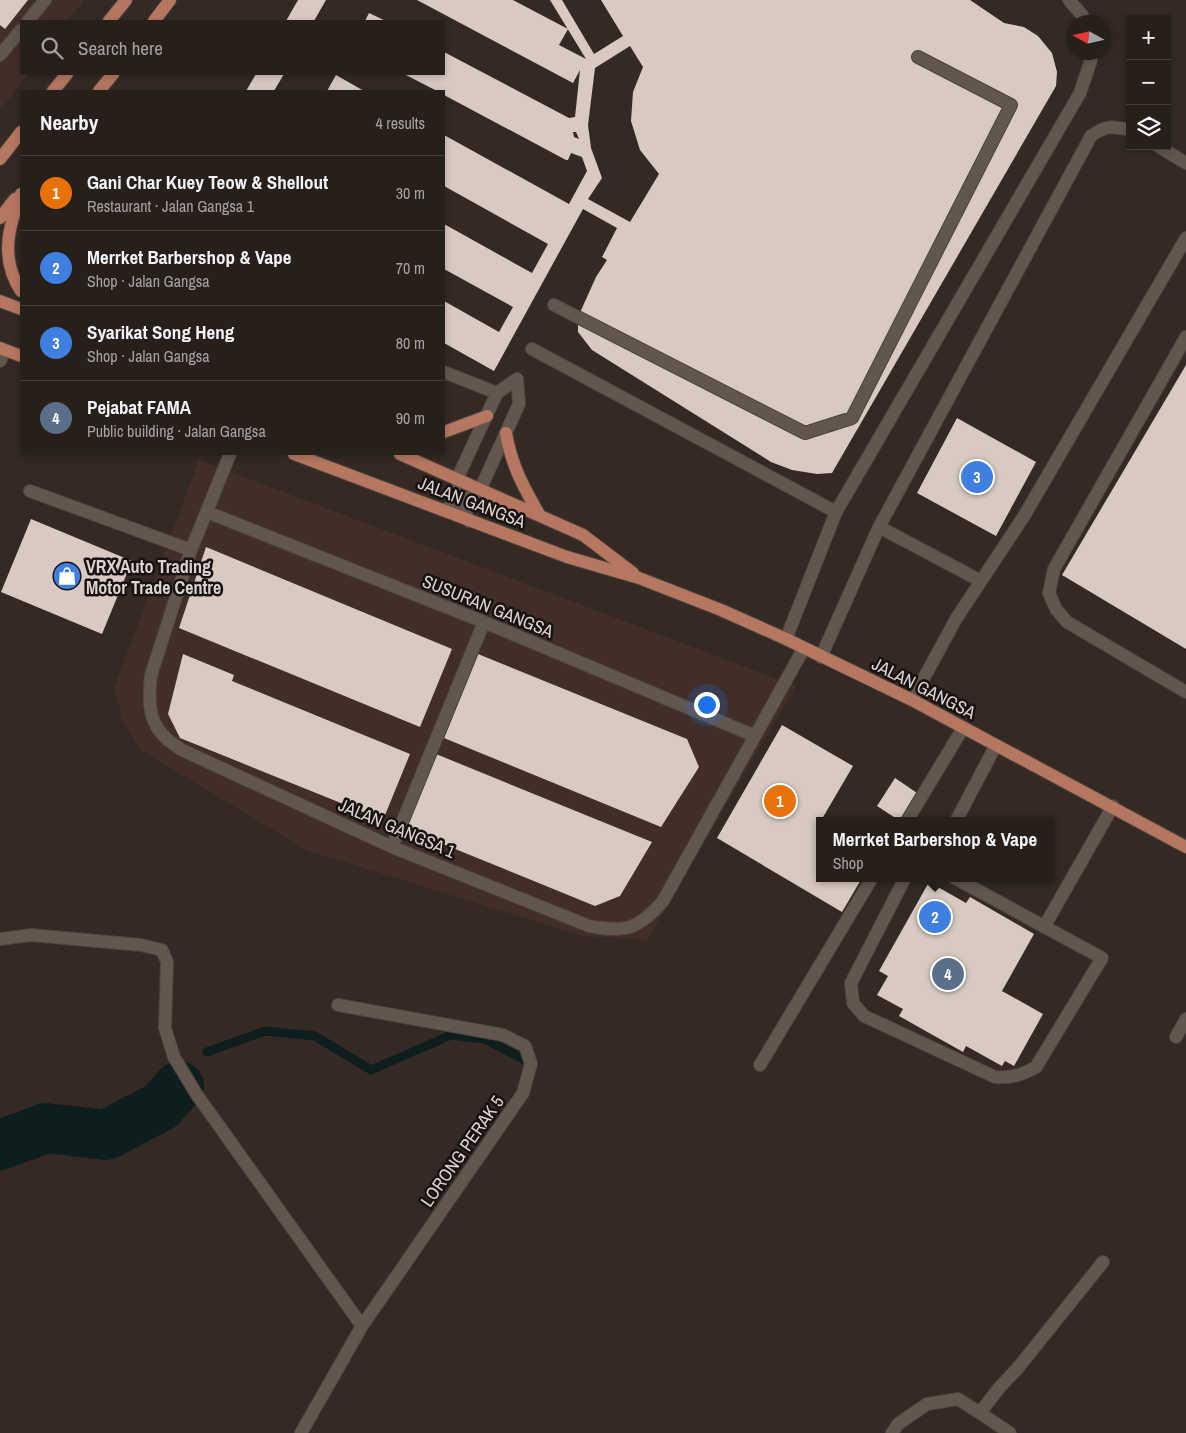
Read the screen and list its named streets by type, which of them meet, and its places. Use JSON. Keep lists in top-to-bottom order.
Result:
{
  "streets": {
    "main road": ["JALAN GANGSA"],
    "street": ["SUSURAN GANGSA", "JALAN GANGSA 1", "LORONG PERAK 5"]
  },
  "crossings": [
    ["JALAN GANGSA", "JALAN GANGSA 1"],
    ["SUSURAN GANGSA", "JALAN GANGSA 1"]
  ],
  "places": {
    "shop": ["VRX Auto Trading Motor Trade Centre"]
  },
  "north": "left",
  "page": {
    "map_buttons": ["+", "−"],
    "search": "Search here",
    "heading": ["Nearby", "4 results"],
    "list": [
      {
        "mark": "1",
        "name": "Gani Char Kuey Teow & Shellout",
        "note": "Restaurant · Jalan Gangsa 1",
        "value": "30 m"
      },
      {
        "mark": "2",
        "name": "Merrket Barbershop & Vape",
        "note": "Shop · Jalan Gangsa",
        "value": "70 m"
      },
      {
        "mark": "3",
        "name": "Syarikat Song Heng",
        "note": "Shop · Jalan Gangsa",
        "value": "80 m"
      },
      {
        "mark": "4",
        "name": "Pejabat FAMA",
        "note": "Public building · Jalan Gangsa",
        "value": "90 m"
      }
    ],
    "pins": [
      "3",
      "1",
      "2",
      "4"
    ],
    "popup": ["Merrket Barbershop & Vape", "Shop"]
  }
}
